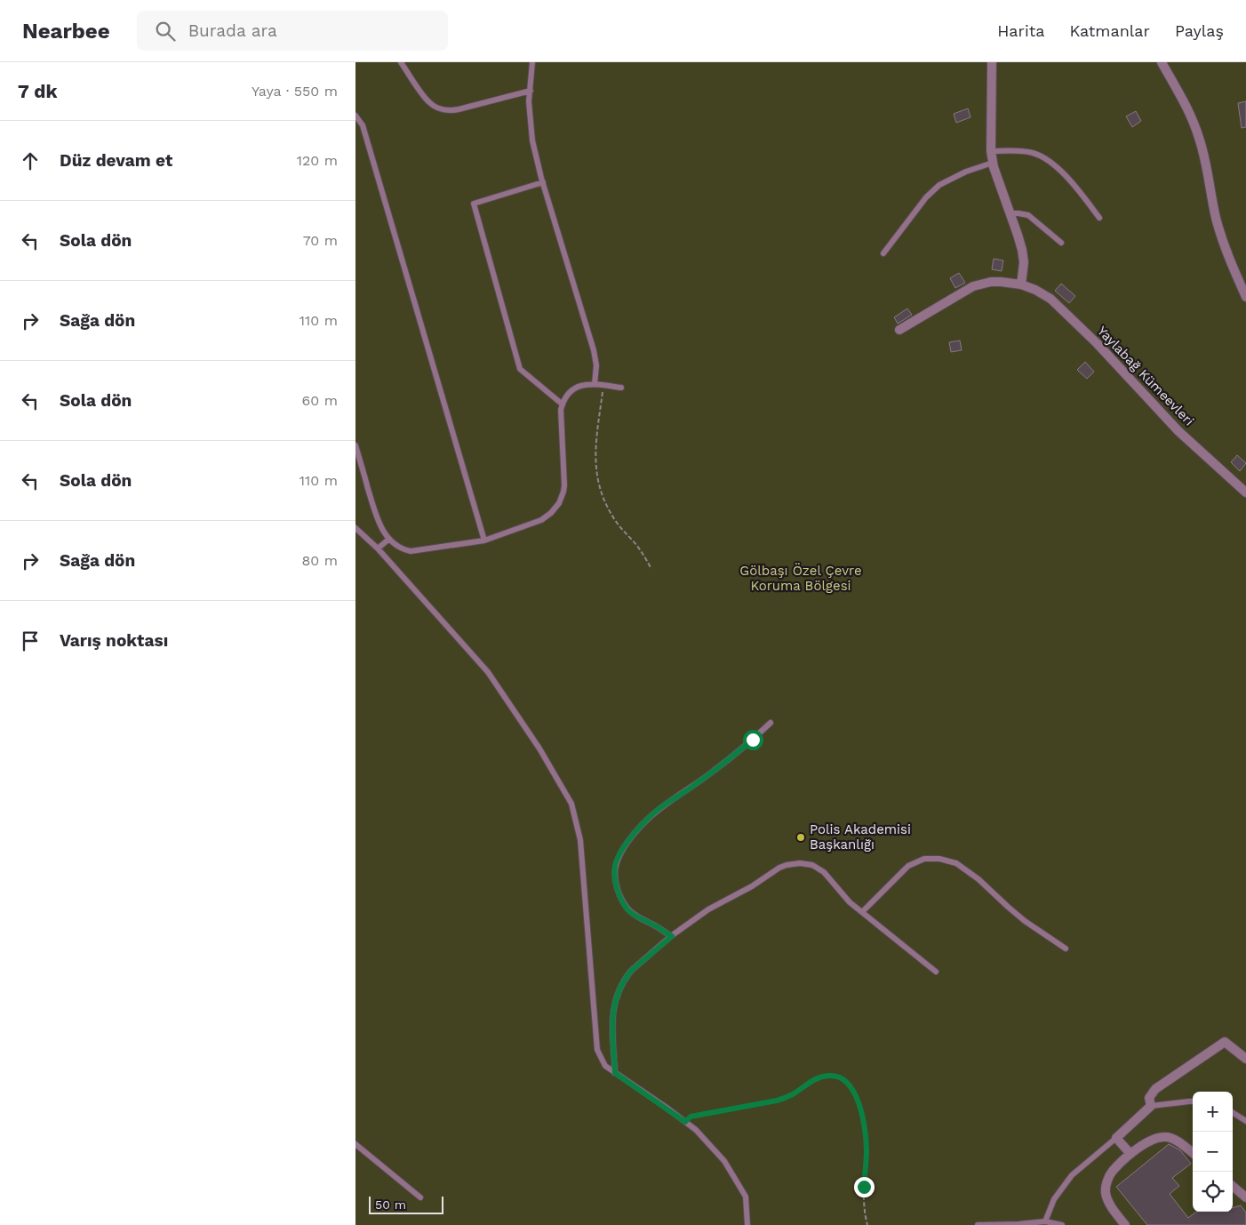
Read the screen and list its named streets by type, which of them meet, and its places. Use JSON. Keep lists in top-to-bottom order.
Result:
{
  "streets": {
    "street": ["Yaylabağ Kümeevleri"]
  },
  "parks": ["Gölbaşı Özel Çevre Koruma Bölgesi"],
  "places": ["Polis Akademisi Başkanlığı"],
  "scale_bar": "50 m",
  "page": {
    "header": "Nearbee",
    "search": "Burada ara",
    "nav": ["Harita", "Katmanlar", "Paylaş"],
    "heading": ["7 dk", "Yaya · 550 m"],
    "list": [
      ["Düz devam et", "120 m"],
      ["Sola dön", "70 m"],
      ["Sağa dön", "110 m"],
      ["Sola dön", "60 m"],
      ["Sola dön", "110 m"],
      ["Sağa dön", "80 m"],
      "Varış noktası"
    ],
    "map_buttons": ["+", "−"],
    "scale": "50 m"
  }
}
